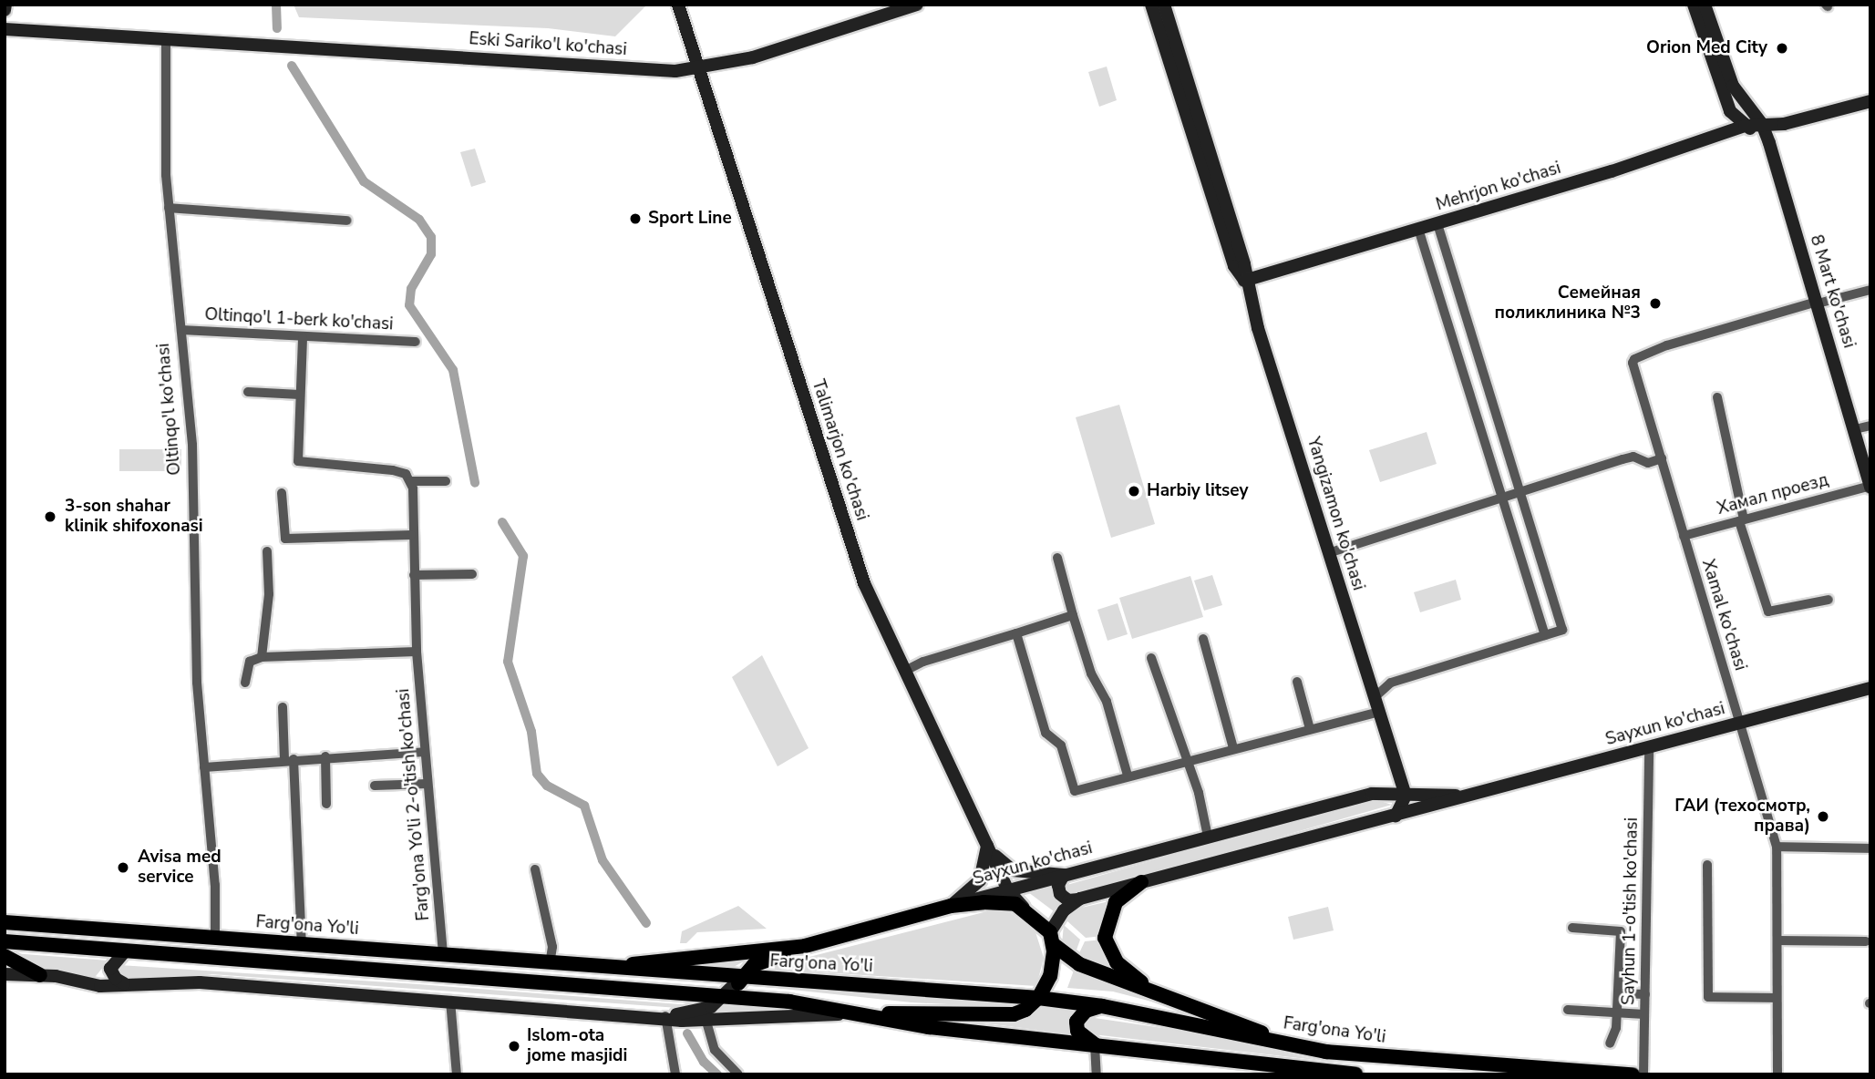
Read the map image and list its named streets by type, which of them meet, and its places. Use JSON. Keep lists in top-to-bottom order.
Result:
{
  "streets": {
    "main road": [
      "Eski Sariko'l ko'chasi",
      "Mehrjon ko'chasi",
      "8 Mart ko'chasi",
      "Talimarjon ko'chasi",
      "Yangizamon ko'chasi",
      "Sayxun ko'chasi",
      "Farg'ona Yo'li"
    ],
    "street": [
      "Oltinqo'l 1-berk ko'chasi",
      "Oltinqo'l ko'chasi",
      "Хамал проезд",
      "Xamal ko'chasi",
      "Farg'ona Yo'li 2-o'tish ko'chasi",
      "Sayhun 1-o'tish ko'chasi"
    ]
  },
  "crossings": [
    ["Eski Sariko'l ko'chasi", "Oltinqo'l ko'chasi"],
    ["Eski Sariko'l ko'chasi", "Talimarjon ko'chasi"],
    ["Mehrjon ko'chasi", "8 Mart ko'chasi"],
    ["Mehrjon ko'chasi", "Yangizamon ko'chasi"],
    ["8 Mart ko'chasi", "Хамал проезд"],
    ["8 Mart ko'chasi", "Xamal ko'chasi"],
    ["Oltinqo'l 1-berk ko'chasi", "Oltinqo'l ko'chasi"],
    ["Oltinqo'l ko'chasi", "Farg'ona Yo'li"],
    ["Talimarjon ko'chasi", "Sayxun ko'chasi"],
    ["Хамал проезд", "Xamal ko'chasi"],
    ["Yangizamon ko'chasi", "Sayxun ko'chasi"],
    ["Xamal ko'chasi", "Sayxun ko'chasi"],
    ["Sayxun ko'chasi", "Sayhun 1-o'tish ko'chasi"],
    ["Sayxun ko'chasi", "Farg'ona Yo'li"],
    ["Farg'ona Yo'li 2-o'tish ko'chasi", "Farg'ona Yo'li"]
  ],
  "places": [
    "Orion Med City",
    "Sport Line",
    "Семейная поликлиника №3",
    "Harbiy litsey",
    "3-son shahar klinik shifoxonasi",
    "ГАИ (техосмотр, права)",
    "Avisa med service",
    "Islom-ota jome masjidi"
  ]
}
